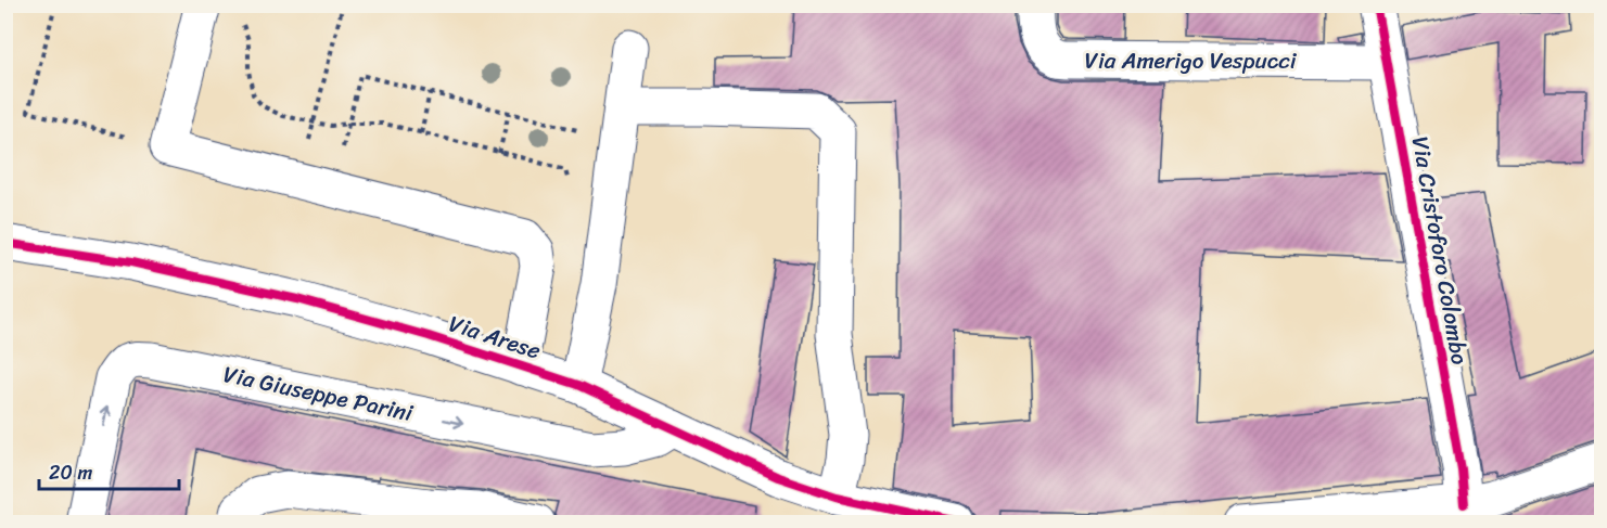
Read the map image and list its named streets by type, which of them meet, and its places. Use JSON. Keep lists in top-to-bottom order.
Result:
{
  "streets": {
    "street": [
      "Via Amerigo Vespucci",
      "Via Cristoforo Colombo",
      "Via Arese",
      "Via Giuseppe Parini"
    ]
  },
  "crossings": [
    ["Via Amerigo Vespucci", "Via Cristoforo Colombo"],
    ["Via Arese", "Via Giuseppe Parini"]
  ],
  "scale_bar": "20 m"
}
